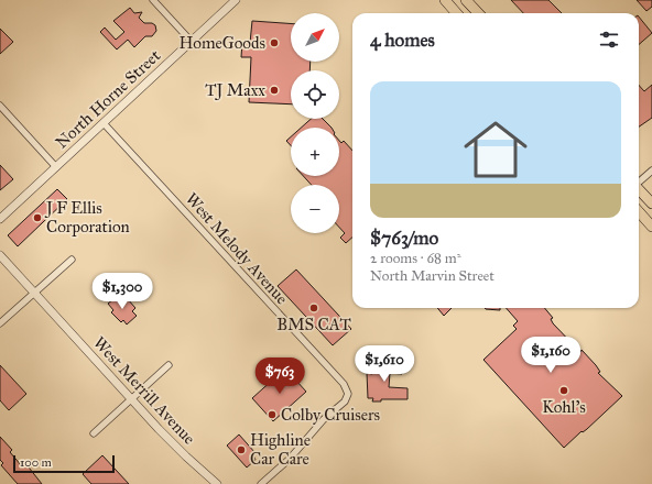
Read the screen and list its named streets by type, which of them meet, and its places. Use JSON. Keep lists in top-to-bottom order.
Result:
{
  "streets": {
    "street": ["North Horne Street", "West Melody Avenue", "West Merrill Avenue"]
  },
  "crossings": [
    ["North Horne Street", "West Melody Avenue"]
  ],
  "places": [
    "HomeGoods",
    "TJ Maxx",
    "J F Ellis Corporation",
    "BMS CAT",
    "Kohl's",
    "Colby Cruisers",
    "Highline Car Care"
  ],
  "scale_bar": "100 m",
  "north": "top right",
  "page": {
    "map_buttons": ["+", "−"],
    "heading": "4 homes",
    "list": [
      {
        "name": "$763/mo",
        "note": "2 rooms · 68 m² · North Marvin Street"
      }
    ],
    "price": [
      "$1,300",
      "$1,160",
      "$1,610",
      "$763"
    ],
    "scale": "100 m"
  }
}
